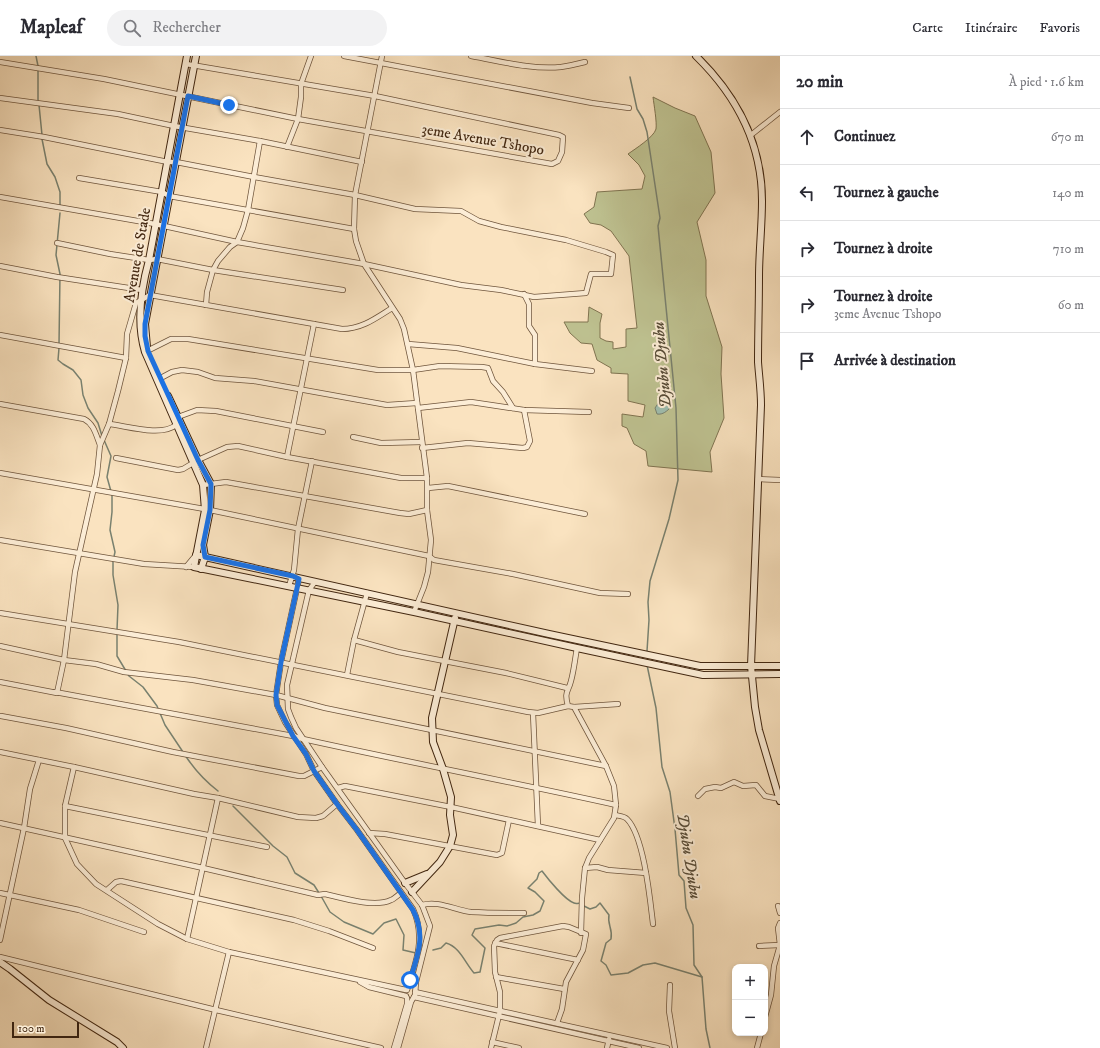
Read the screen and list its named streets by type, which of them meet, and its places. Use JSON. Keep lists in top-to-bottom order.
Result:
{
  "streets": {
    "street": ["3eme Avenue Tshopo", "Avenue de Stade"]
  },
  "crossings": [
    ["3eme Avenue Tshopo", "Avenue de Stade"]
  ],
  "water": ["Djubu Djubu"],
  "scale_bar": "100 m",
  "page": {
    "header": "Mapleaf",
    "search": "Rechercher",
    "nav": ["Carte", "Itinéraire", "Favoris"],
    "heading": ["20 min", "À pied · 1.6 km"],
    "list": [
      ["Continuez", "670 m"],
      ["Tournez à gauche", "140 m"],
      ["Tournez à droite", "710 m"],
      ["Tournez à droite", "3eme Avenue Tshopo", "60 m"],
      "Arrivée à destination"
    ],
    "map_buttons": ["+", "−"],
    "scale": "100 m"
  }
}
